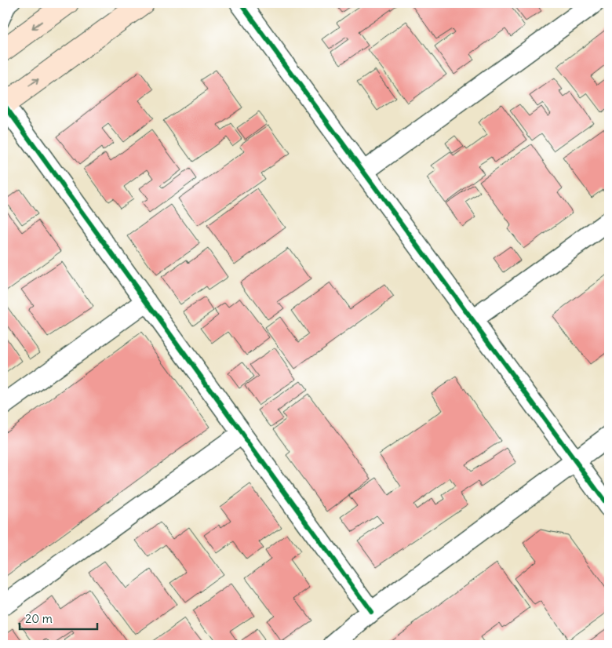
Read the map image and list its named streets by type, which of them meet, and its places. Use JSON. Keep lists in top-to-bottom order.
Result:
{
  "scale_bar": "20 m"
}
